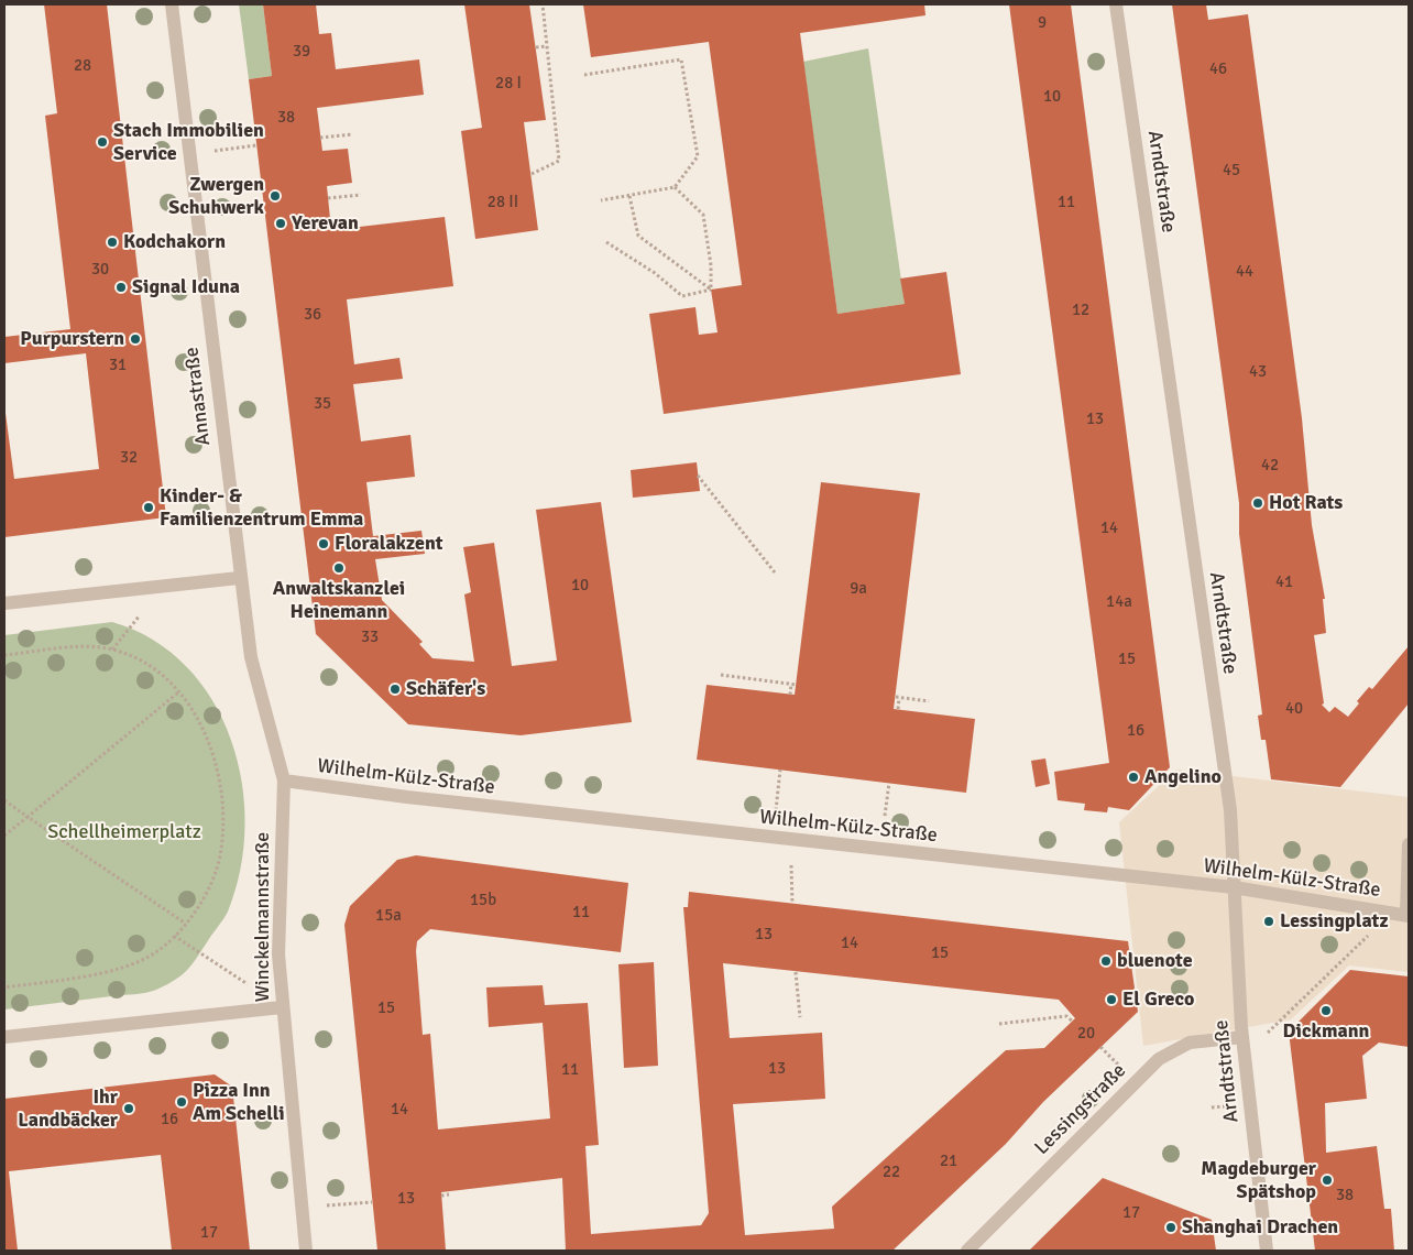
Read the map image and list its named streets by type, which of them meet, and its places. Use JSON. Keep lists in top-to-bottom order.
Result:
{
  "streets": {
    "street": [
      "Arndtstraße",
      "Annastraße",
      "Wilhelm-Külz-Straße",
      "Winckelmannstraße",
      "Lessingstraße"
    ]
  },
  "crossings": [
    ["Arndtstraße", "Wilhelm-Külz-Straße"],
    ["Arndtstraße", "Lessingstraße"],
    ["Annastraße", "Wilhelm-Külz-Straße"],
    ["Annastraße", "Winckelmannstraße"],
    ["Wilhelm-Külz-Straße", "Winckelmannstraße"]
  ],
  "parks": ["Schellheimerplatz"],
  "places": [
    "Stach Immobilien Service",
    "Zwergen Schuhwerk",
    "Yerevan",
    "Kodchakorn",
    "Signal Iduna",
    "Purpurstern",
    "Hot Rats",
    "Kinder- & Familienzentrum Emma",
    "Floralakzent",
    "Anwaltskanzlei Heinemann",
    "Schäfer's",
    "Angelino",
    "Lessingplatz",
    "bluenote",
    "El Greco",
    "Dickmann",
    "Pizza Inn Am Schelli",
    "Ihr Landbäcker",
    "Magdeburger Spätshop",
    "Shanghai Drachen"
  ],
  "house_numbers": [
    "9",
    "39",
    "28",
    "46",
    "28 I",
    "10",
    "38",
    "45",
    "28 II",
    "11",
    "30",
    "44",
    "12",
    "36",
    "31",
    "43",
    "35",
    "13",
    "32",
    "42",
    "14",
    "41",
    "10",
    "9a",
    "14a",
    "33",
    "15",
    "40",
    "16",
    "15b",
    "11",
    "15a",
    "13",
    "14",
    "15",
    "15",
    "20",
    "13",
    "11",
    "14",
    "16",
    "21",
    "22",
    "38",
    "13",
    "17",
    "17"
  ]
}
